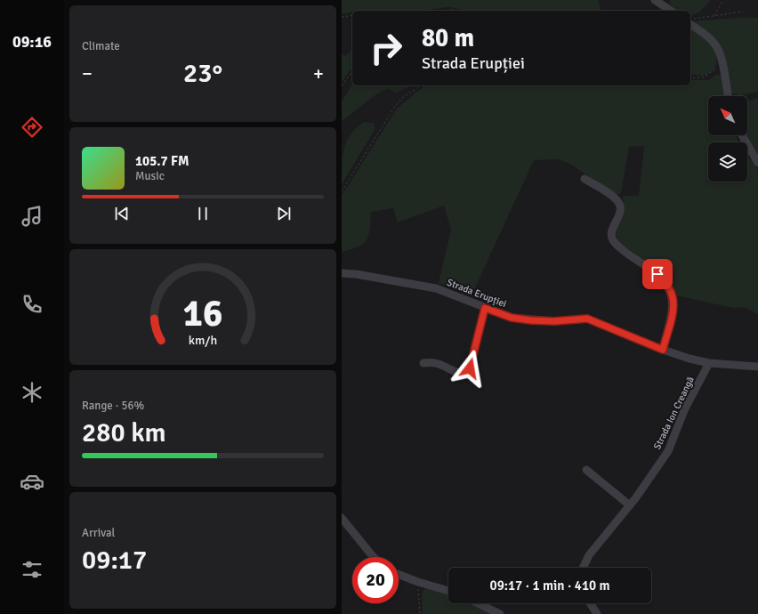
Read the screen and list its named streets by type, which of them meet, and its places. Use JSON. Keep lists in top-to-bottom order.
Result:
{
  "streets": {
    "street": ["Strada Erupției", "Strada Ion Creangă"]
  },
  "crossings": [
    ["Strada Erupției", "Strada Ion Creangă"]
  ],
  "north": "top left",
  "page": {
    "tabs": "09:16",
    "tile": [
      "Climate",
      ["Range · 56%", "280 km"],
      ["Arrival", "09:17"]
    ],
    "turn": ["80 m", "Strada Erupției"],
    "heat": ["−", "23°", "+"],
    "song": ["105.7 FM", "Music"],
    "limit": "20",
    "trip": "09:17 · 1 min · 410 m",
    "gauge": ["16", "km/h"]
  }
}
